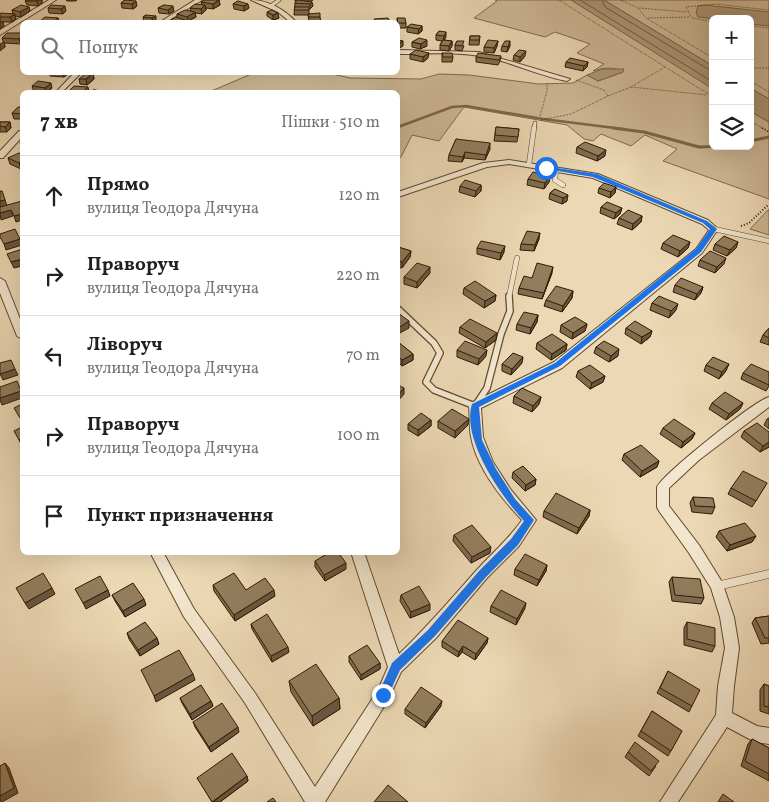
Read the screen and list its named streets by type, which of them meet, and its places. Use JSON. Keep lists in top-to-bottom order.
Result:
{
  "page": {
    "map_buttons": ["+", "−"],
    "search": "Пошук",
    "heading": ["7 хв", "Пішки · 510 m"],
    "list": [
      ["Прямо", "вулиця Теодора Дячуна", "120 m"],
      ["Праворуч", "вулиця Теодора Дячуна", "220 m"],
      ["Ліворуч", "вулиця Теодора Дячуна", "70 m"],
      ["Праворуч", "вулиця Теодора Дячуна", "100 m"],
      "Пункт призначення"
    ]
  }
}
